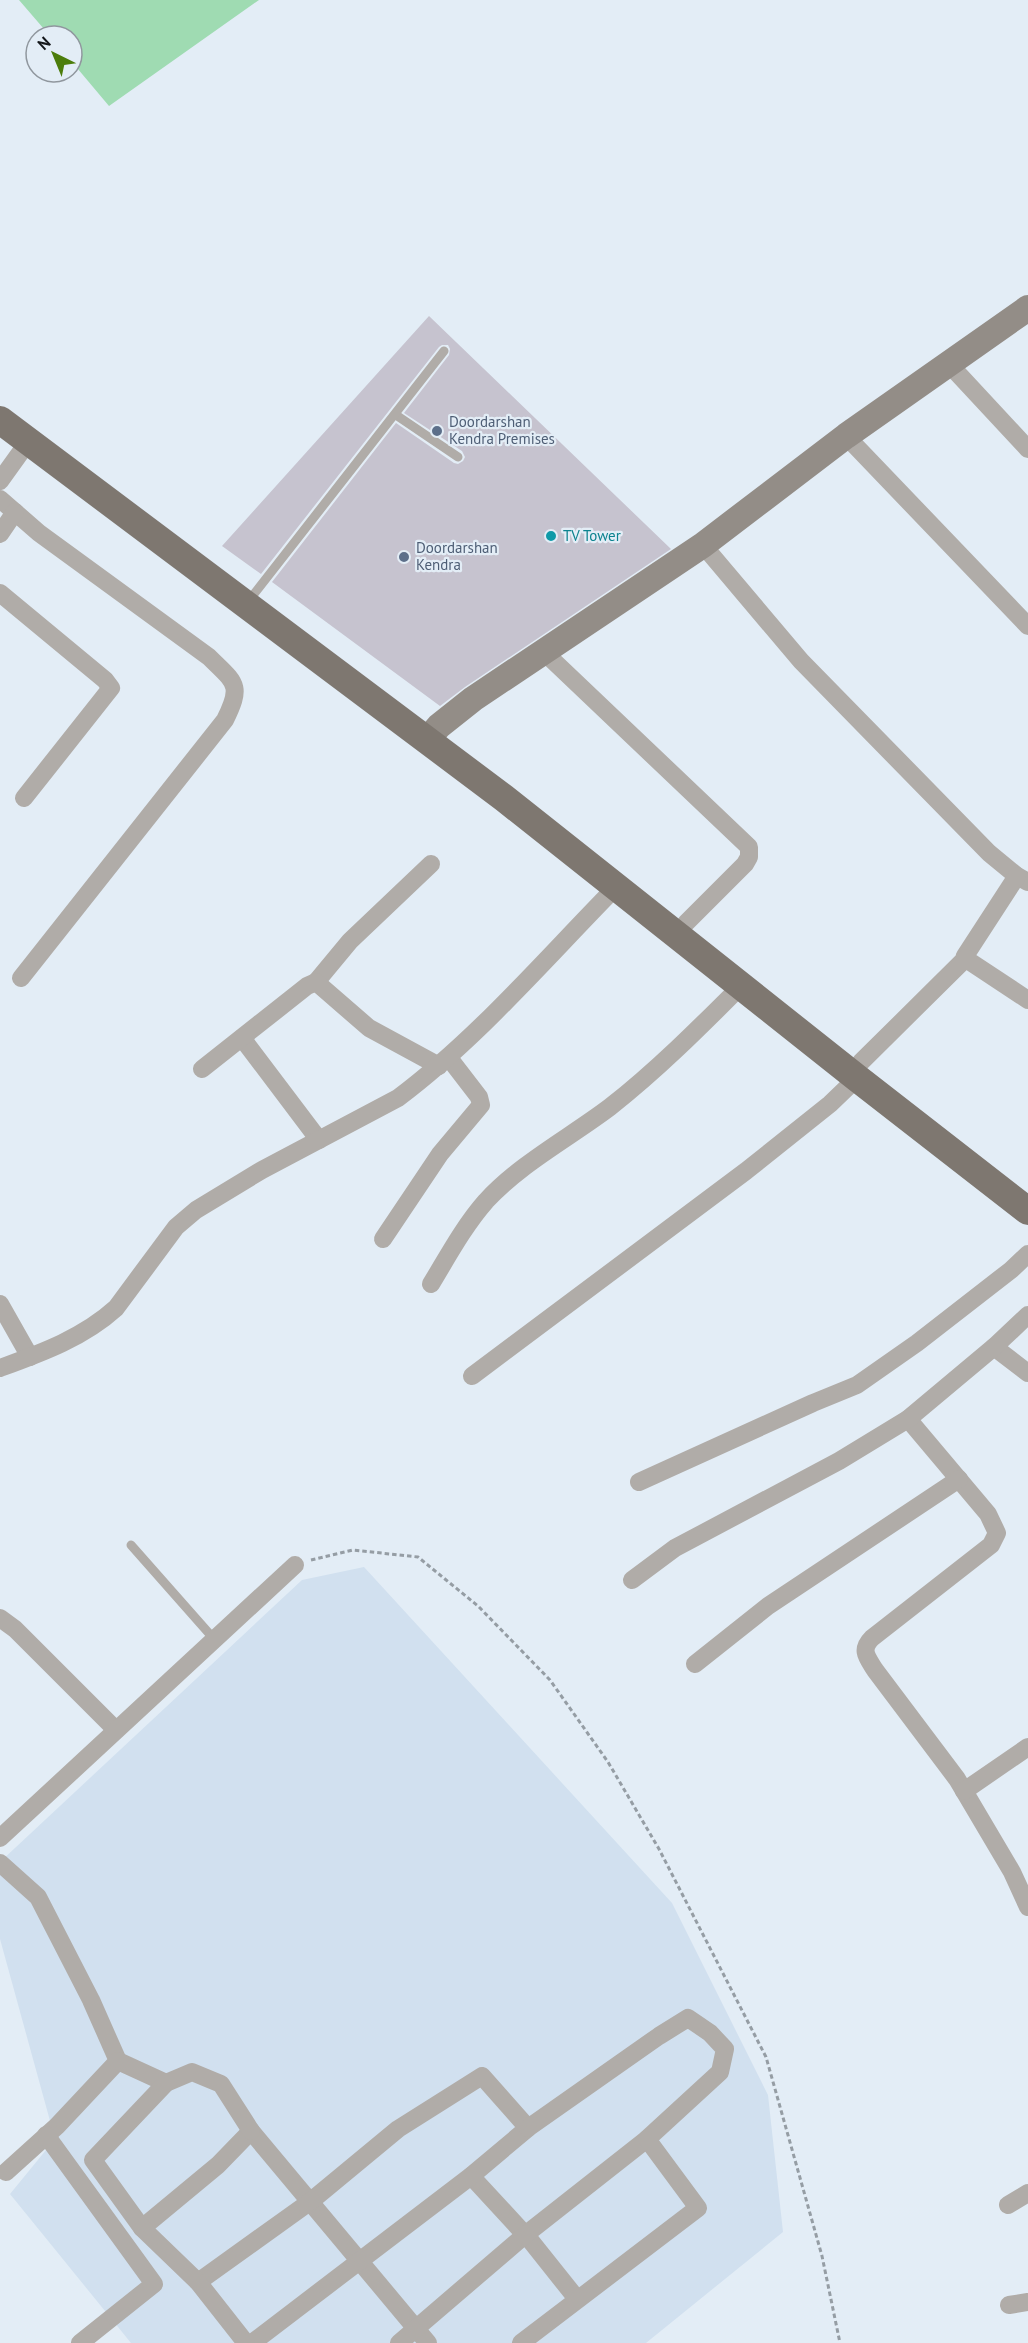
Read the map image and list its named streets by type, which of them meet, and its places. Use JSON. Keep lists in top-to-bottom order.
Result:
{
  "places": ["Doordarshan Kendra Premises", "TV Tower", "Doordarshan Kendra"],
  "north": "top left"
}
